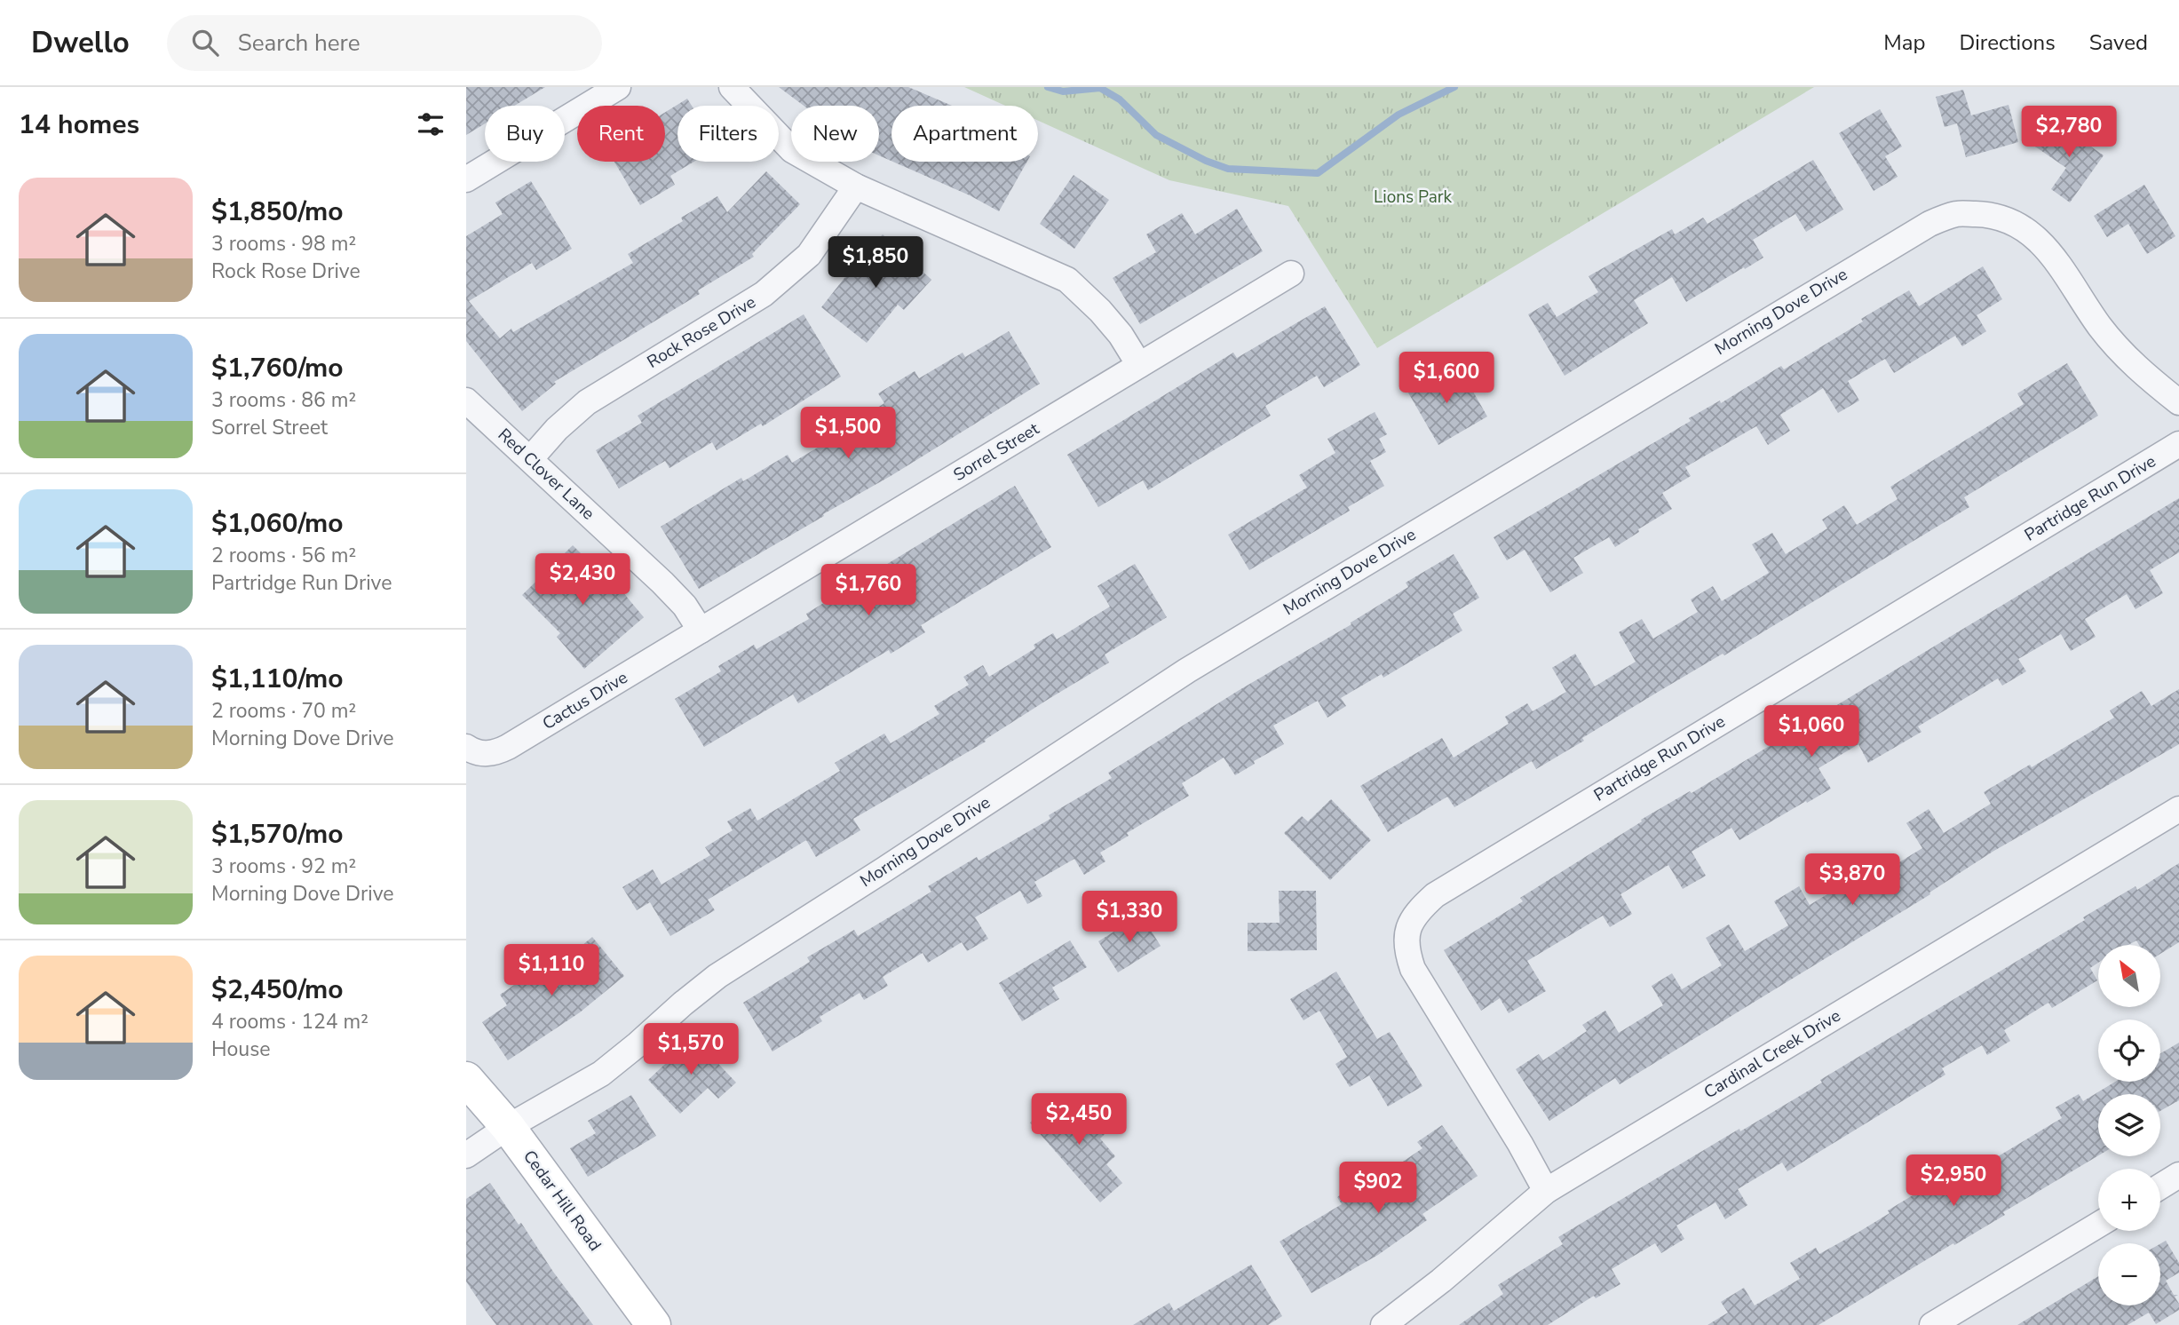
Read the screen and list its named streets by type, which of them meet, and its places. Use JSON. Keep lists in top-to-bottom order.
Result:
{
  "streets": {
    "street": [
      "Morning Dove Drive",
      "Rock Rose Drive",
      "Sorrel Street",
      "Red Clover Lane",
      "Partridge Run Drive",
      "Cactus Drive",
      "Cardinal Creek Drive",
      "Cedar Hill Road"
    ]
  },
  "crossings": [
    ["Morning Dove Drive", "Cedar Hill Road"],
    ["Rock Rose Drive", "Red Clover Lane"],
    ["Sorrel Street", "Red Clover Lane"],
    ["Sorrel Street", "Cactus Drive"],
    ["Red Clover Lane", "Cactus Drive"],
    ["Partridge Run Drive", "Cardinal Creek Drive"]
  ],
  "parks": ["Lions Park"],
  "north": "top left",
  "page": {
    "header": "Dwello",
    "search": "Search here",
    "nav": ["Map", "Directions", "Saved"],
    "heading": "14 homes",
    "price": [
      "$2,780",
      "$1,850",
      "$1,600",
      "$1,500",
      "$2,430",
      "$1,760",
      "$1,060",
      "$3,870",
      "$1,330",
      "$1,110",
      "$1,570",
      "$2,450",
      "$2,950",
      "$902"
    ],
    "chip": [
      "Buy",
      "Rent",
      "Filters",
      "New",
      "Apartment"
    ],
    "list": [
      {
        "name": "$1,850/mo",
        "note": "3 rooms · 98 m² · Rock Rose Drive"
      },
      {
        "name": "$1,760/mo",
        "note": "3 rooms · 86 m² · Sorrel Street"
      },
      {
        "name": "$1,060/mo",
        "note": "2 rooms · 56 m² · Partridge Run Drive"
      },
      {
        "name": "$1,110/mo",
        "note": "2 rooms · 70 m² · Morning Dove Drive"
      },
      {
        "name": "$1,570/mo",
        "note": "3 rooms · 92 m² · Morning Dove Drive"
      },
      {
        "name": "$2,450/mo",
        "note": "4 rooms · 124 m² · House"
      }
    ],
    "map_buttons": ["+", "−"]
  }
}
